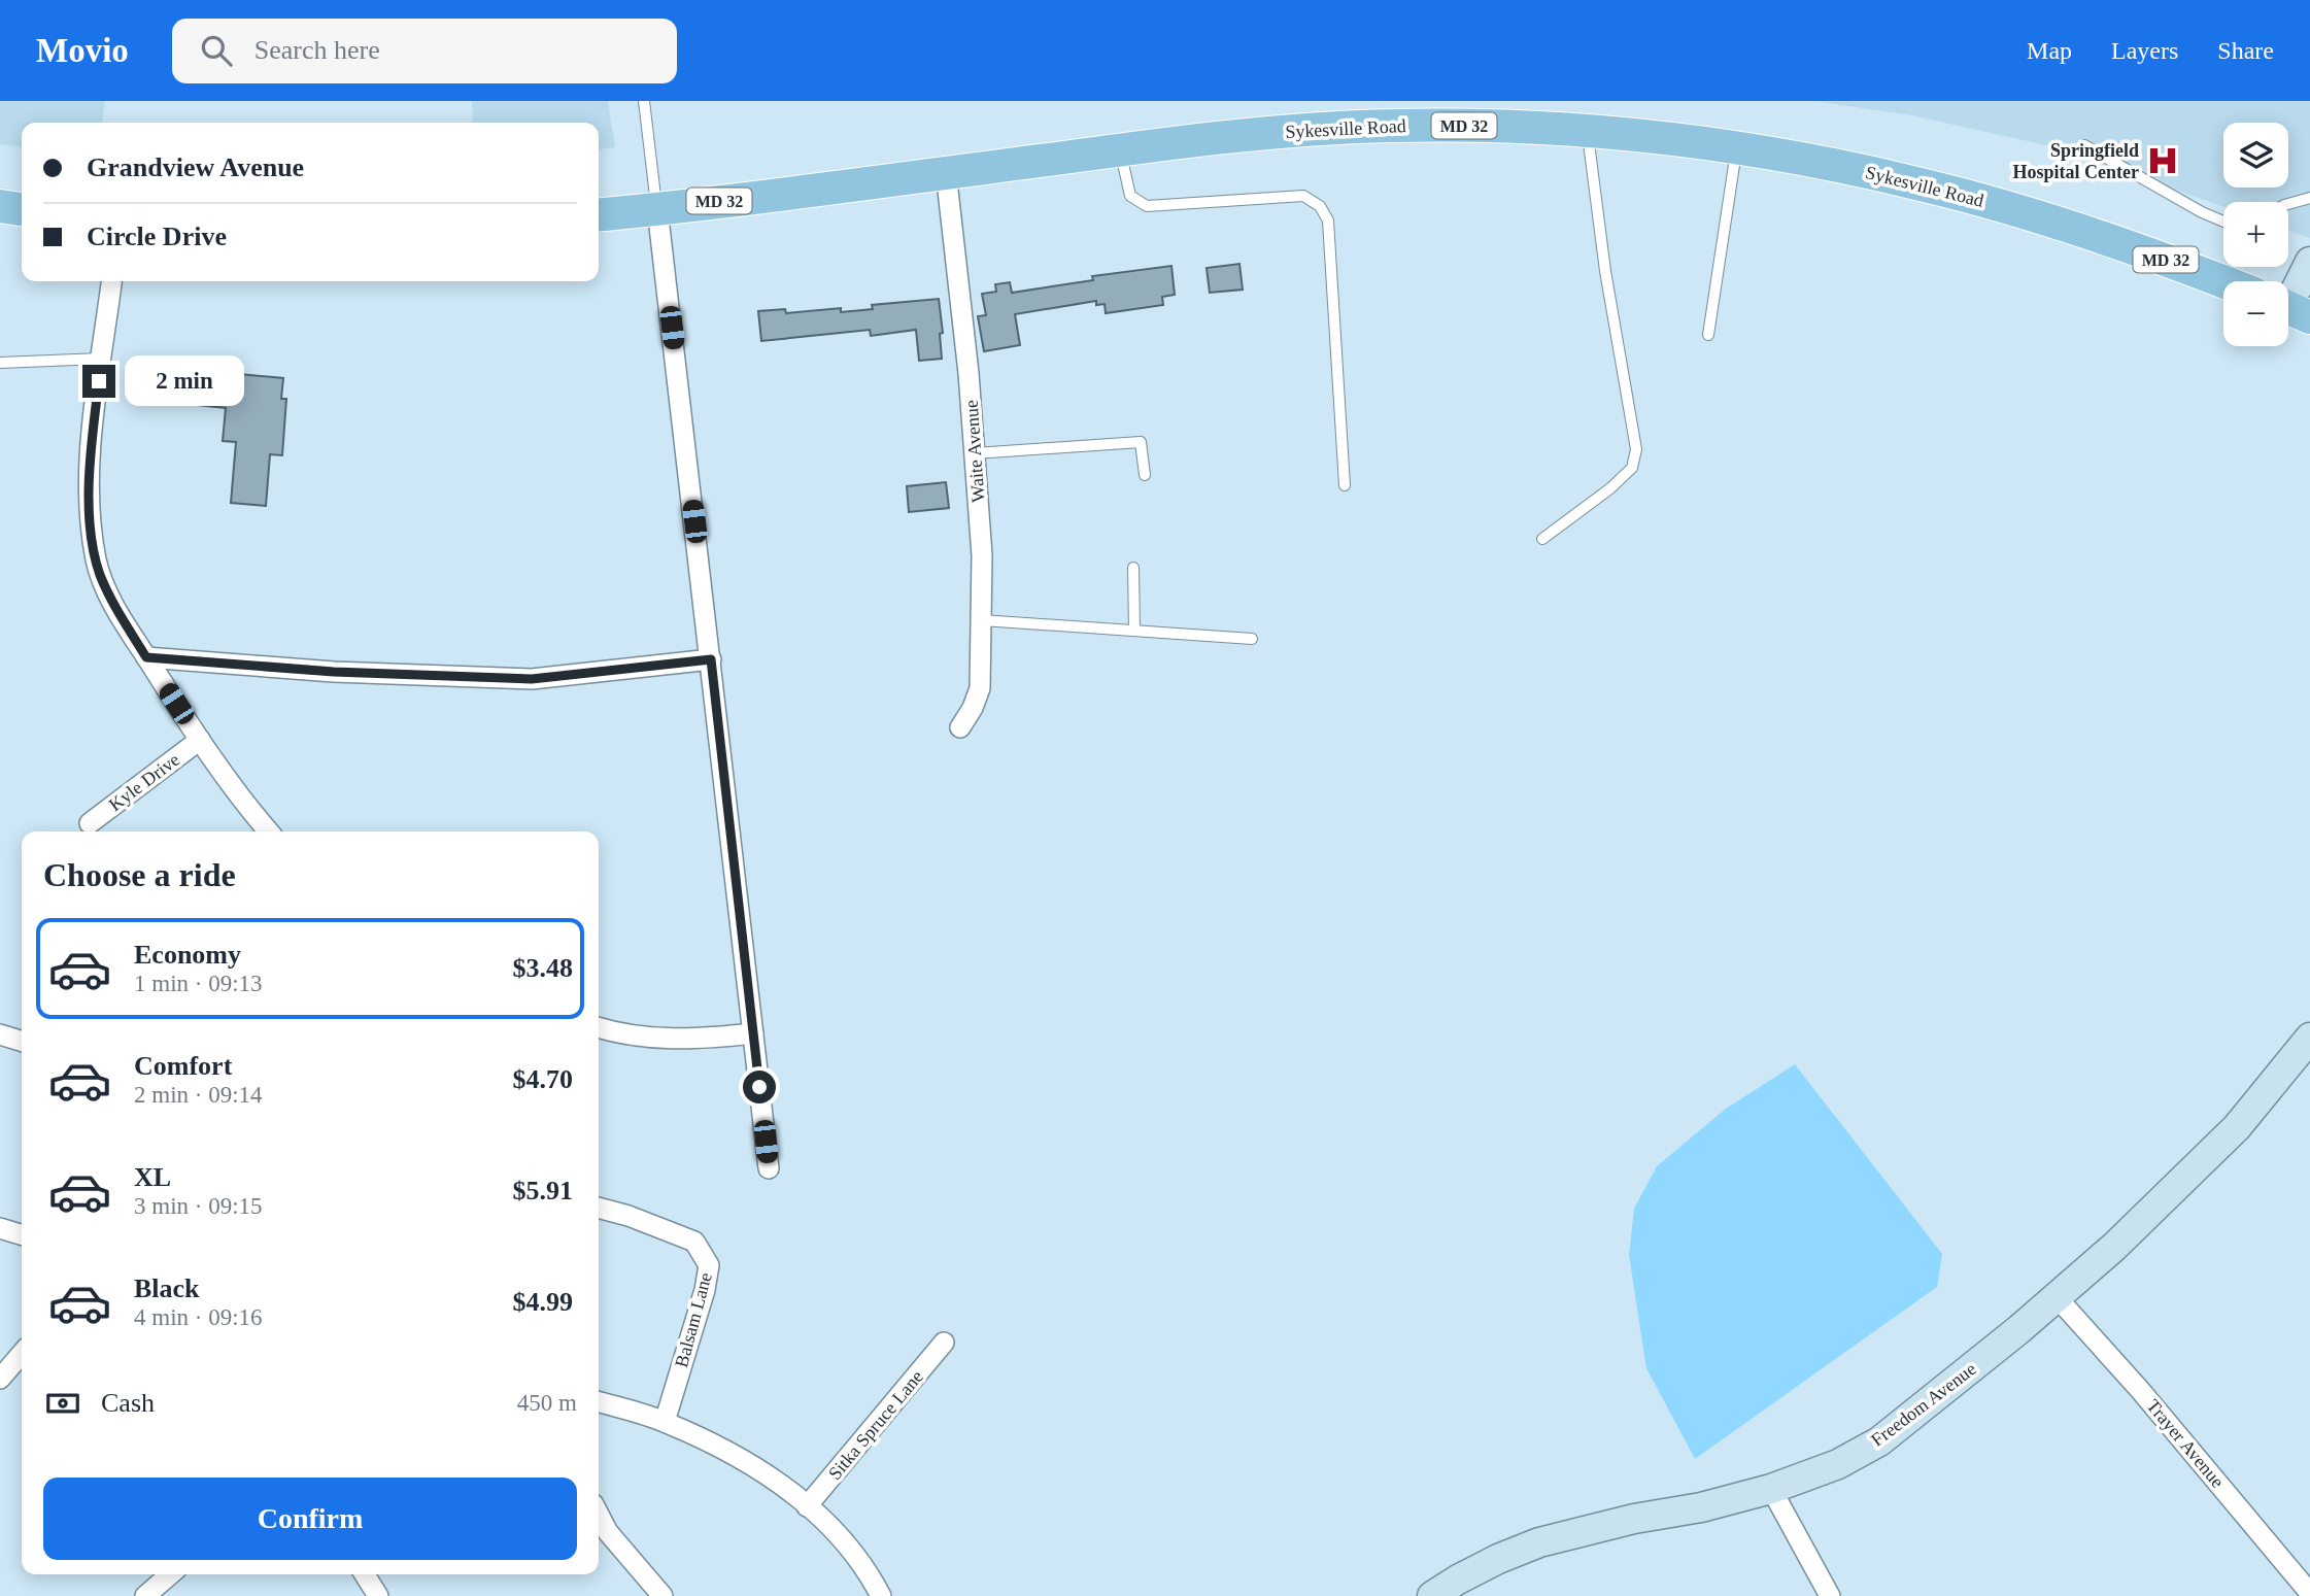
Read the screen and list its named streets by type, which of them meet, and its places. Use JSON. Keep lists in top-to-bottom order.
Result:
{
  "streets": {
    "main road": ["MD 32", "Sykesville Road"],
    "street": [
      "Waite Avenue",
      "Kyle Drive",
      "Balsam Lane",
      "Freedom Avenue",
      "Sitka Spruce Lane",
      "Trayer Avenue"
    ]
  },
  "crossings": [
    ["Sykesville Road", "Waite Avenue"],
    ["Freedom Avenue", "Trayer Avenue"]
  ],
  "places": {
    "hospital": ["Springfield Hospital Center"]
  },
  "page": {
    "header": "Movio",
    "search": "Search here",
    "nav": ["Map", "Layers", "Share"],
    "map_buttons": ["+", "−"],
    "banner": ["Grandview Avenue", "Circle Drive"],
    "bubble": "2 min",
    "heading": "Choose a ride",
    "list": [
      {
        "name": "Economy",
        "note": "1 min · 09:13",
        "value": "$3.48"
      },
      {
        "name": "Comfort",
        "note": "2 min · 09:14",
        "value": "$4.70"
      },
      {
        "name": "XL",
        "note": "3 min · 09:15",
        "value": "$5.91"
      },
      {
        "name": "Black",
        "note": "4 min · 09:16",
        "value": "$4.99"
      }
    ],
    "pay": ["Cash", "450 m"],
    "buttons": "Confirm"
  }
}
